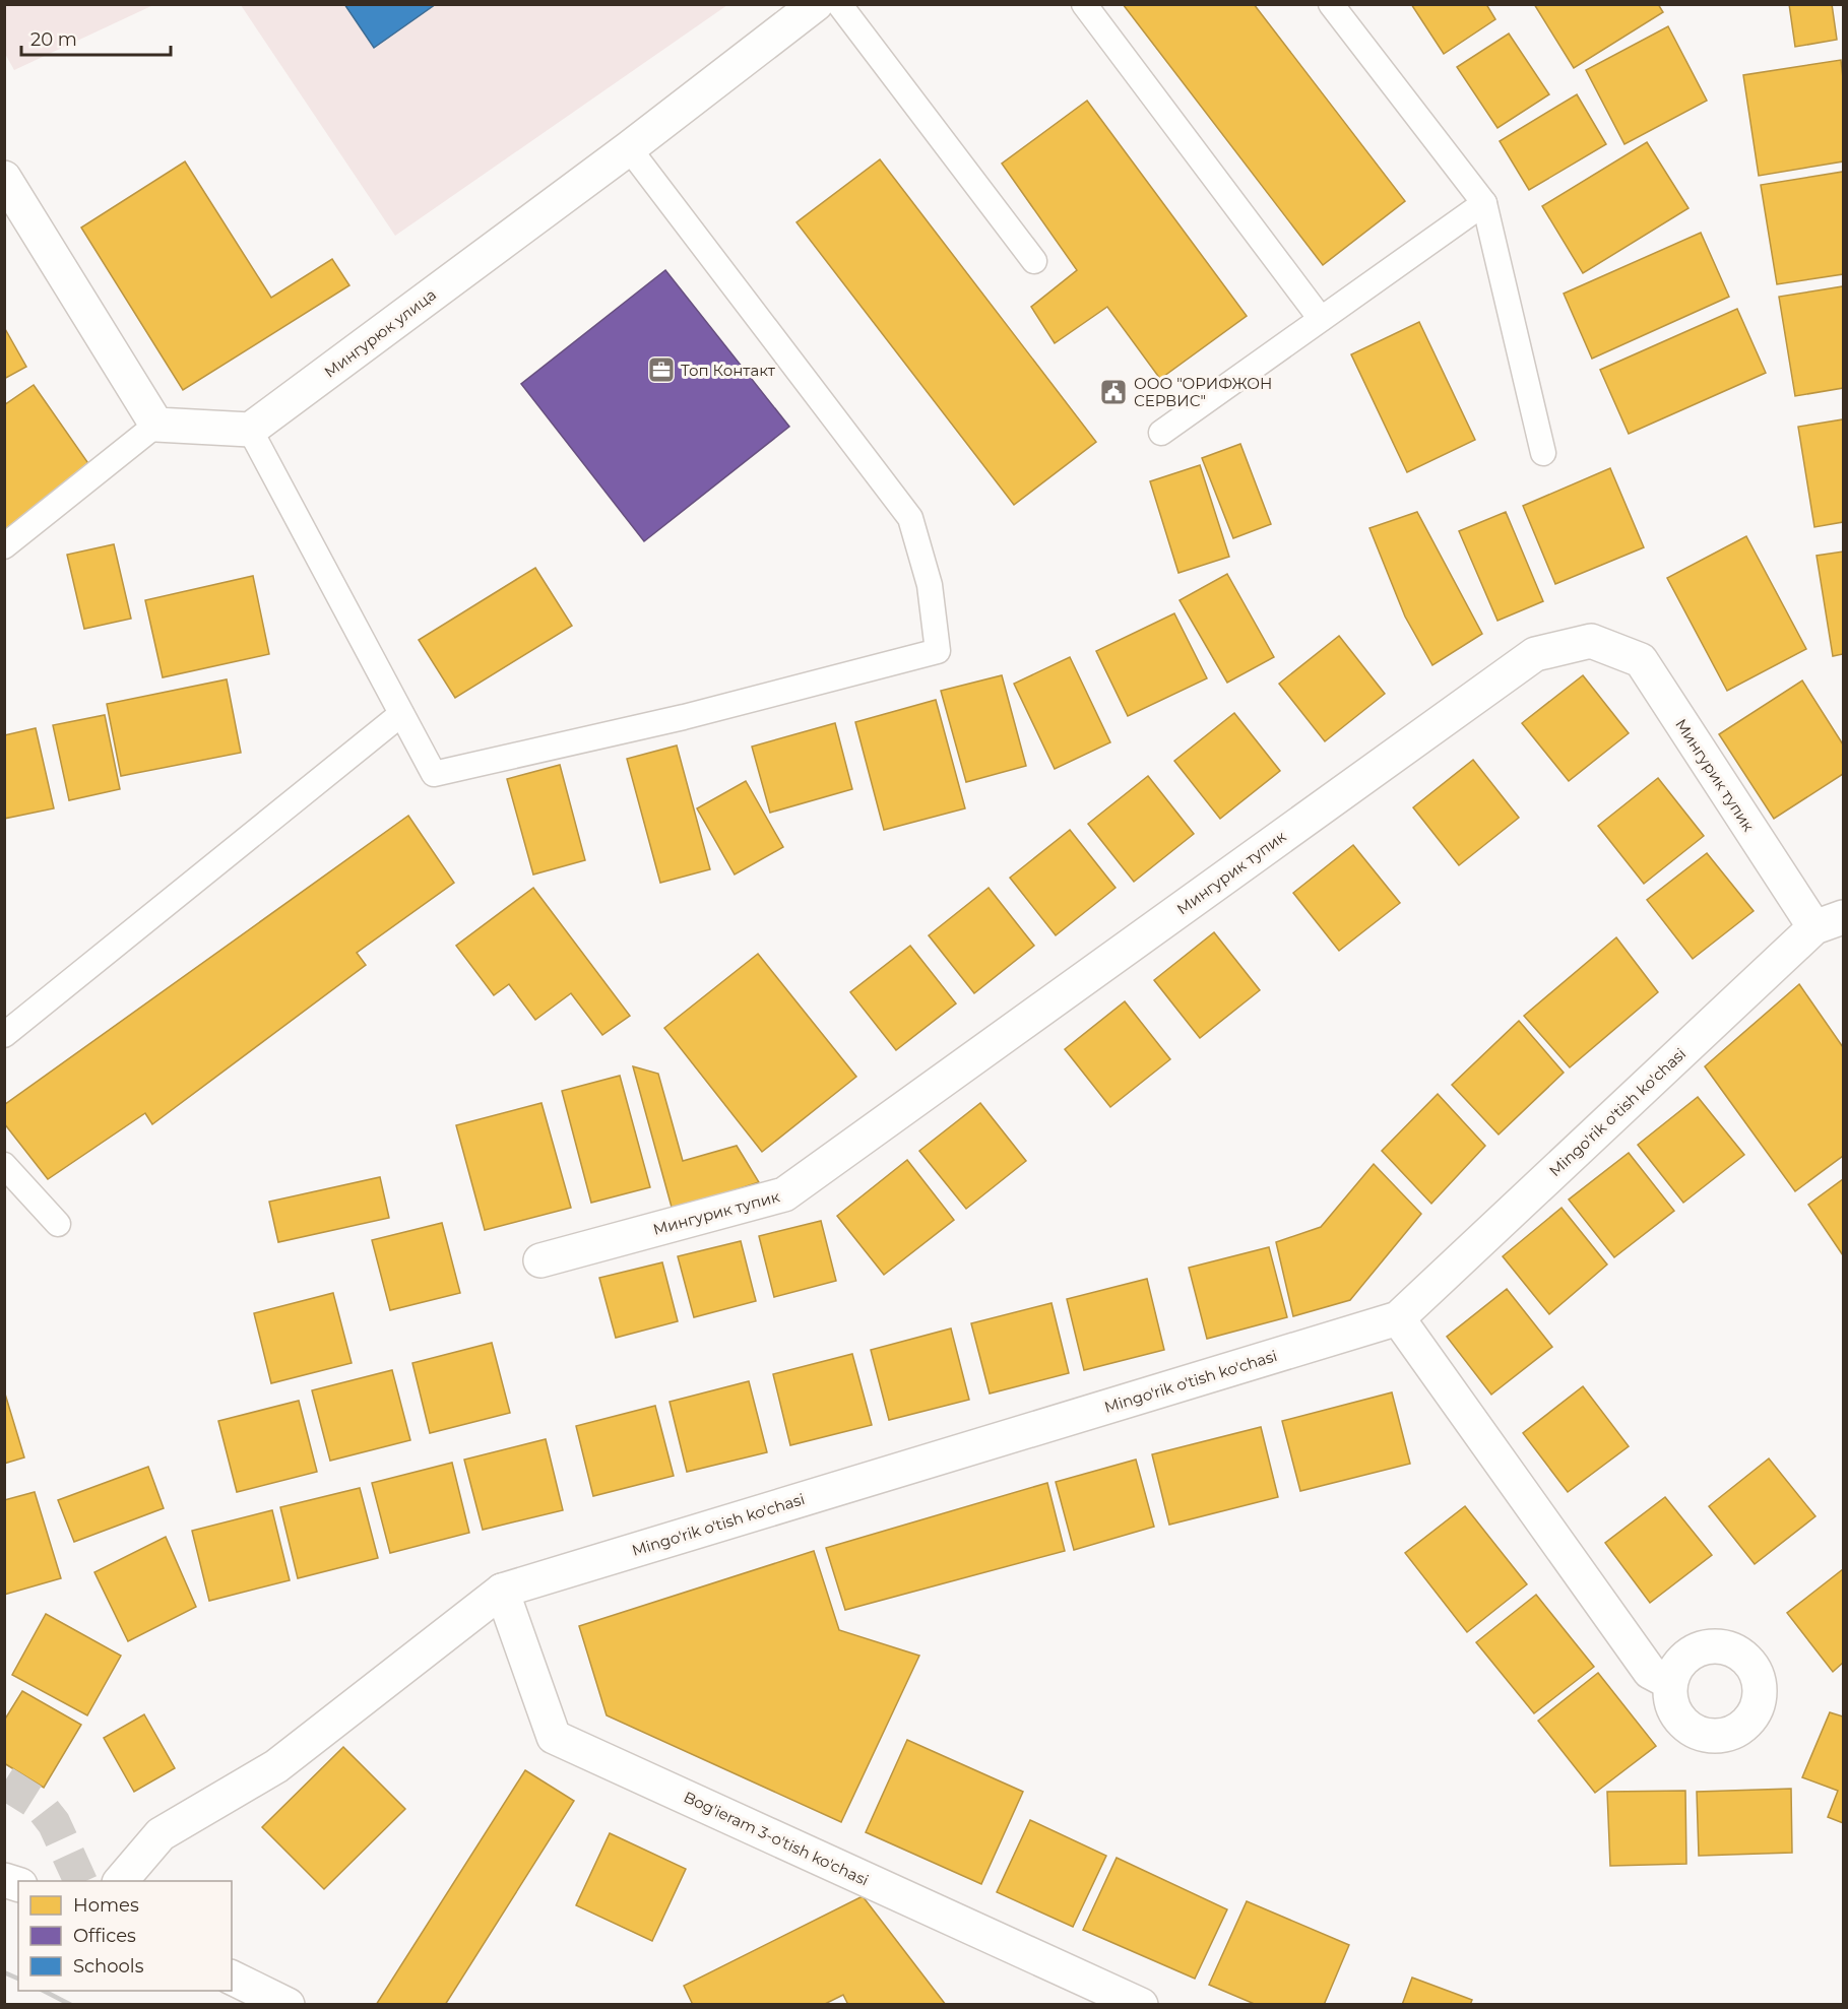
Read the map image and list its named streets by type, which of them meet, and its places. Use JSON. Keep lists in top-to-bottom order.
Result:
{
  "streets": {
    "street": [
      "Мингурюк улица",
      "Мингурик тупик",
      "Mingo'rik o'tish ko'chasi",
      "Bog'ieram 3-o'tish ko'chasi"
    ]
  },
  "crossings": [
    ["Мингурик тупик", "Mingo'rik o'tish ko'chasi"],
    ["Mingo'rik o'tish ko'chasi", "Bog'ieram 3-o'tish ko'chasi"]
  ],
  "places": {
    "office": ["Топ Контакт"],
    "public building": ["ООО \"ОРИФЖОН СЕРВИС\""]
  },
  "legend": ["Homes", "Offices", "Schools"],
  "scale_bar": "20 m"
}
